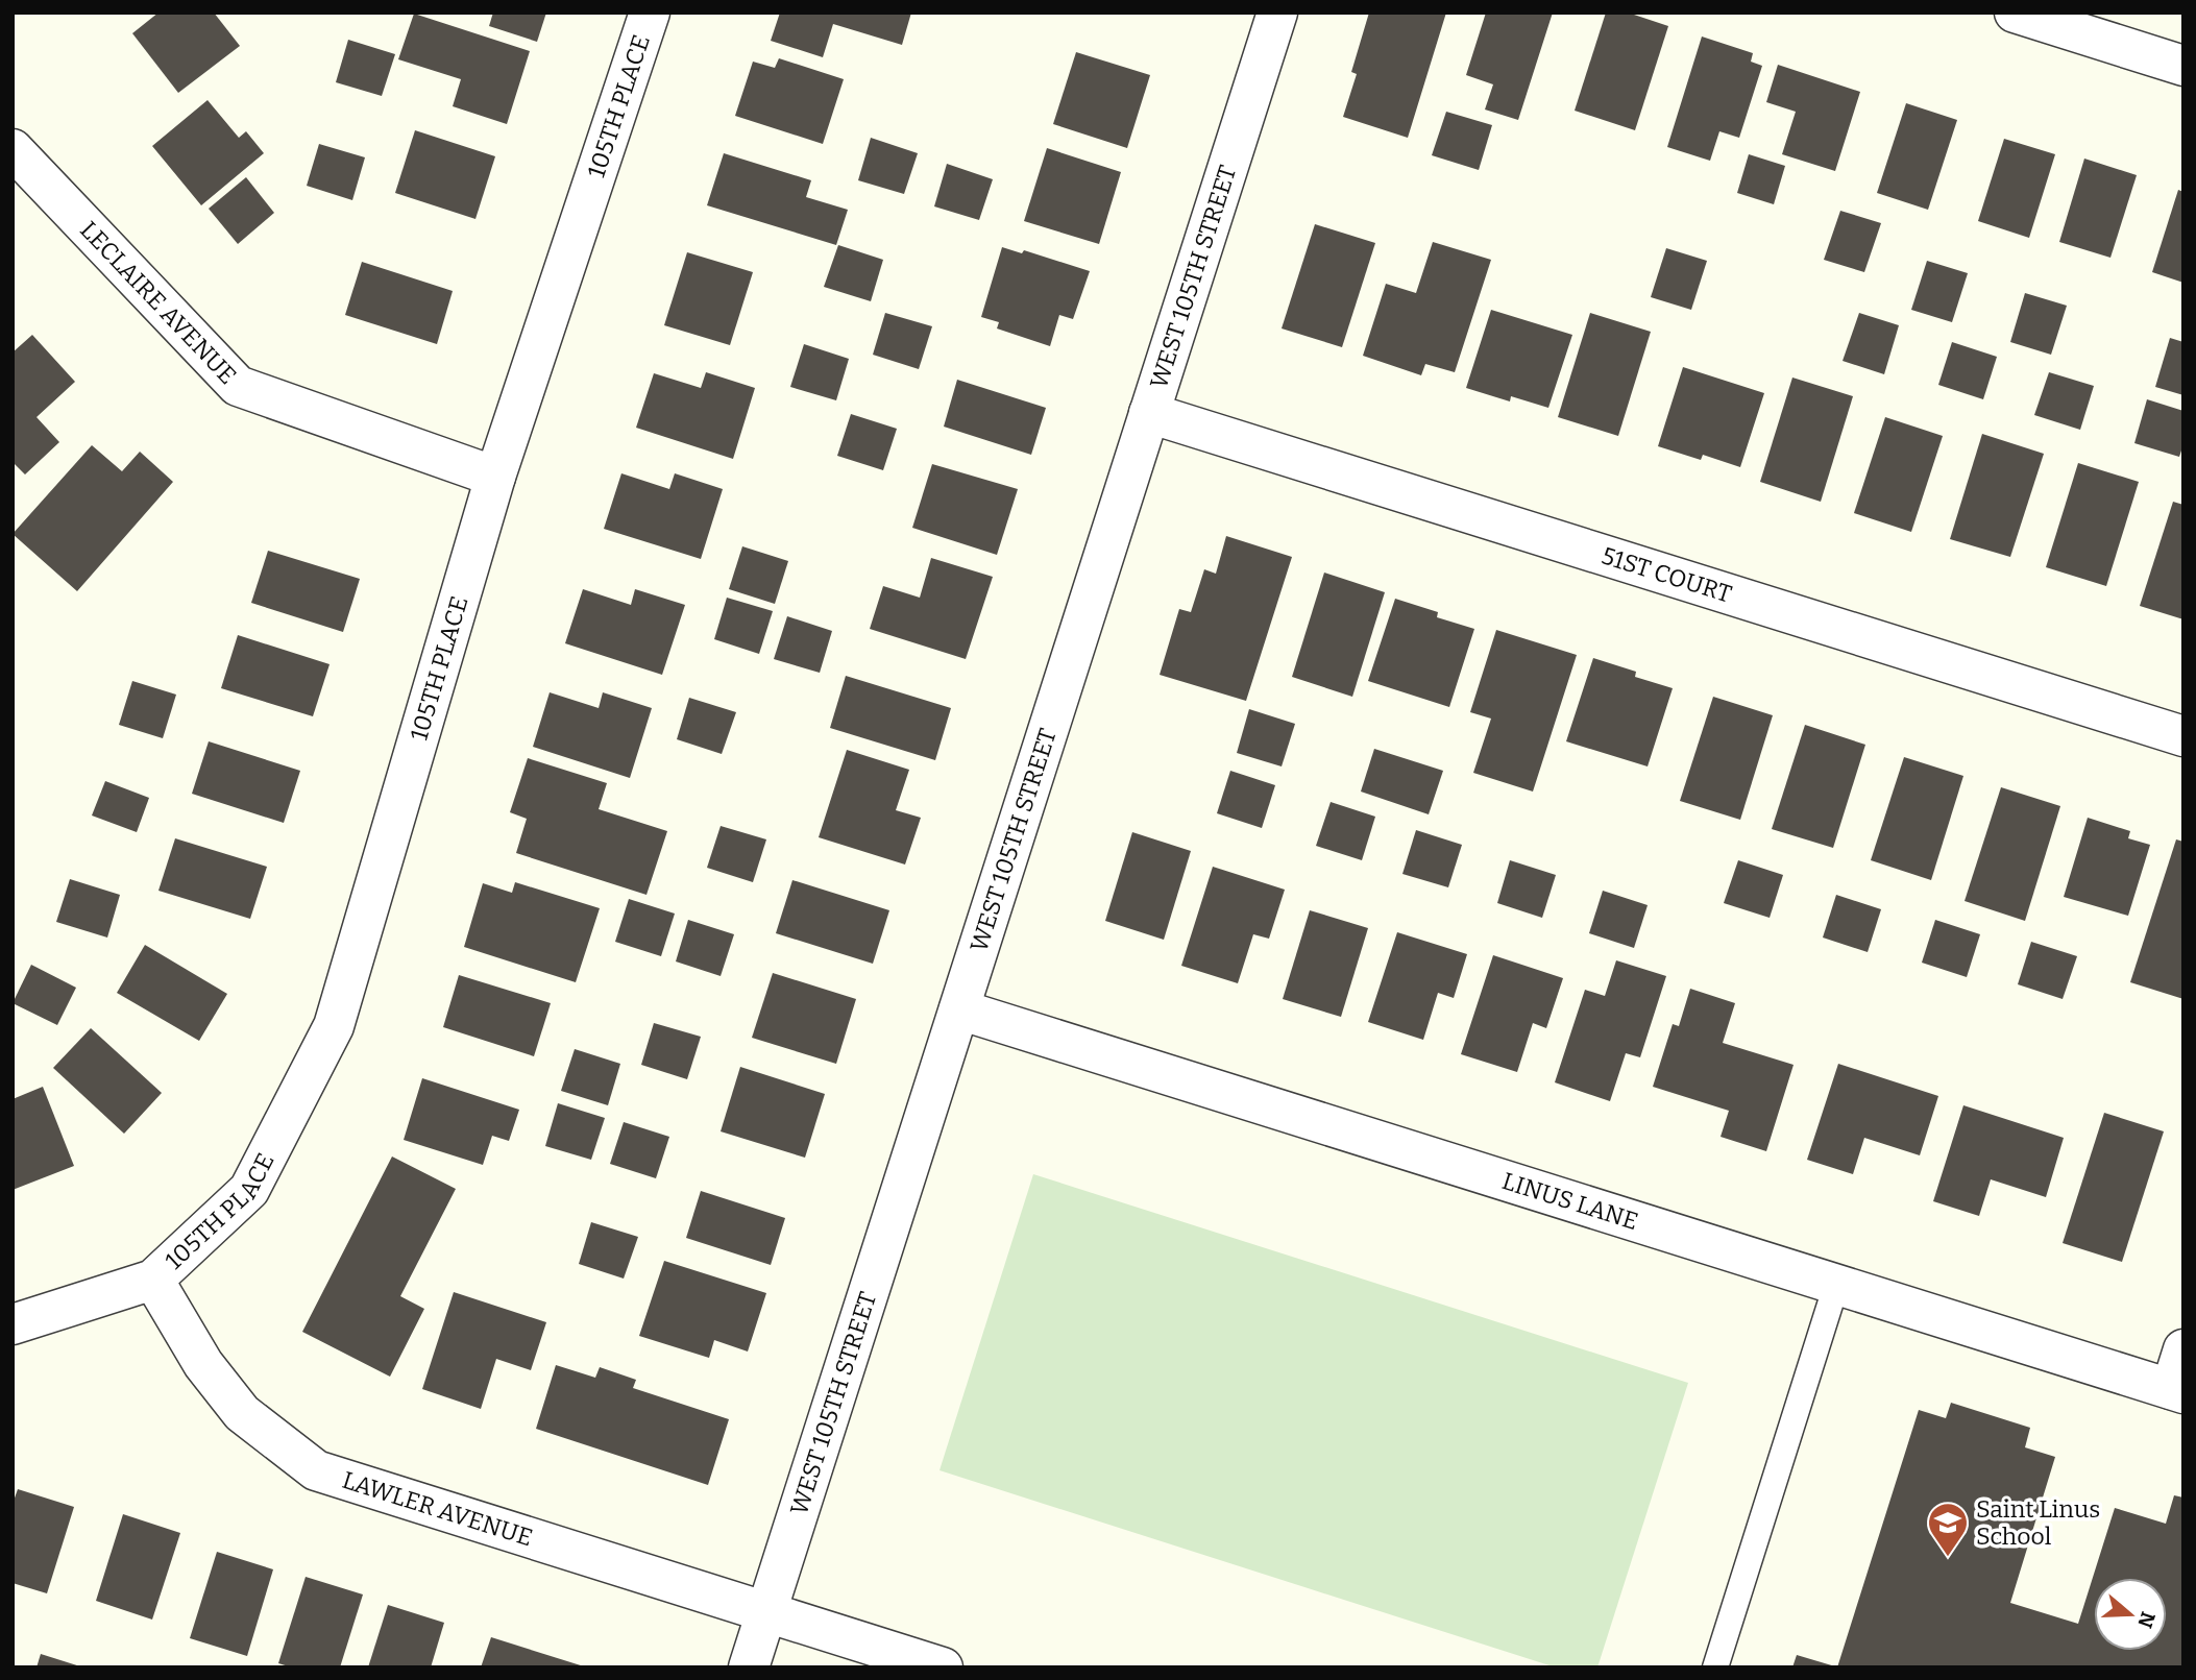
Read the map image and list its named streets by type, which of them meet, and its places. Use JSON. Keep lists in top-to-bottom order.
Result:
{
  "streets": {
    "street": [
      "105TH PLACE",
      "WEST 105TH STREET",
      "LECLAIRE AVENUE",
      "51ST COURT",
      "LINUS LANE",
      "LAWLER AVENUE"
    ]
  },
  "crossings": [
    ["105TH PLACE", "LECLAIRE AVENUE"],
    ["105TH PLACE", "LAWLER AVENUE"],
    ["WEST 105TH STREET", "51ST COURT"],
    ["WEST 105TH STREET", "LINUS LANE"],
    ["WEST 105TH STREET", "LAWLER AVENUE"]
  ],
  "places": {
    "school or university": ["Saint Linus School"]
  },
  "north": "right"
}
